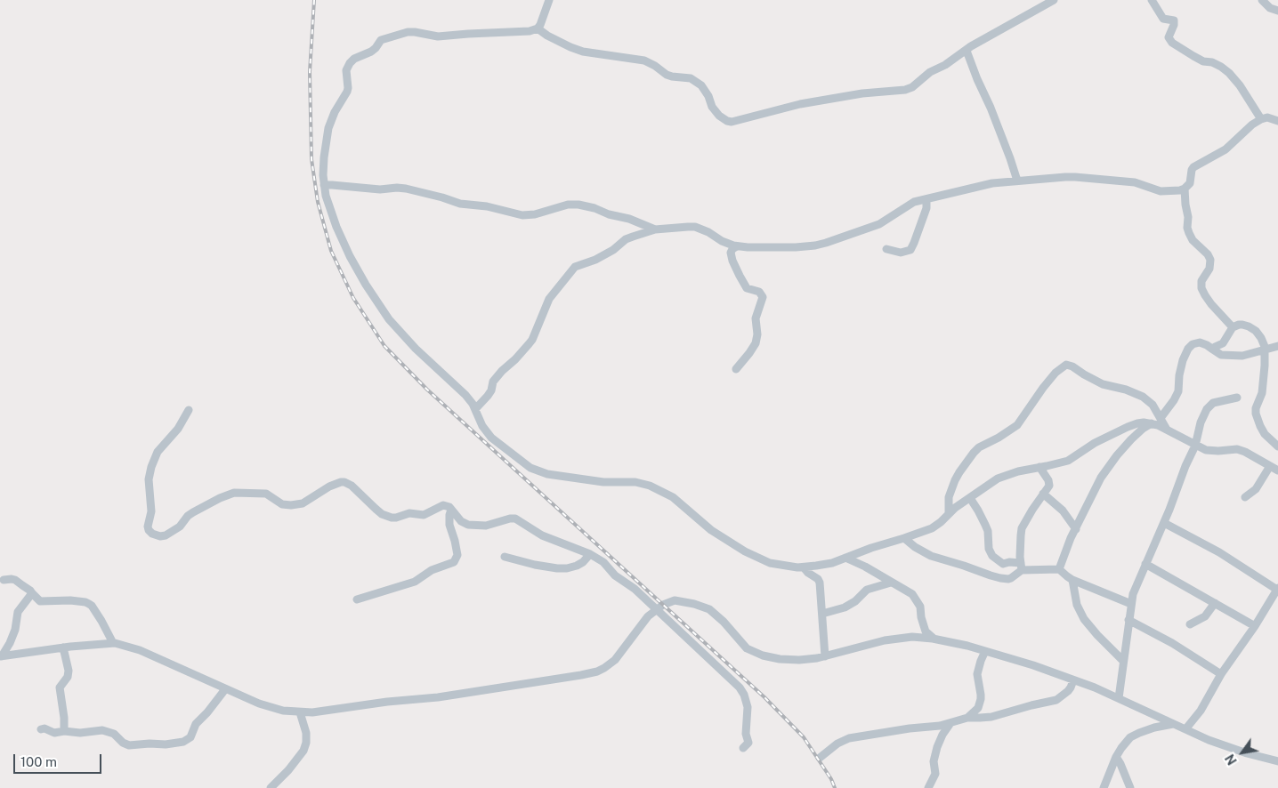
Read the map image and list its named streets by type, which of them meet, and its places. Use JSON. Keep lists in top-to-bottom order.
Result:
{
  "scale_bar": "100 m",
  "north": "bottom left"
}
